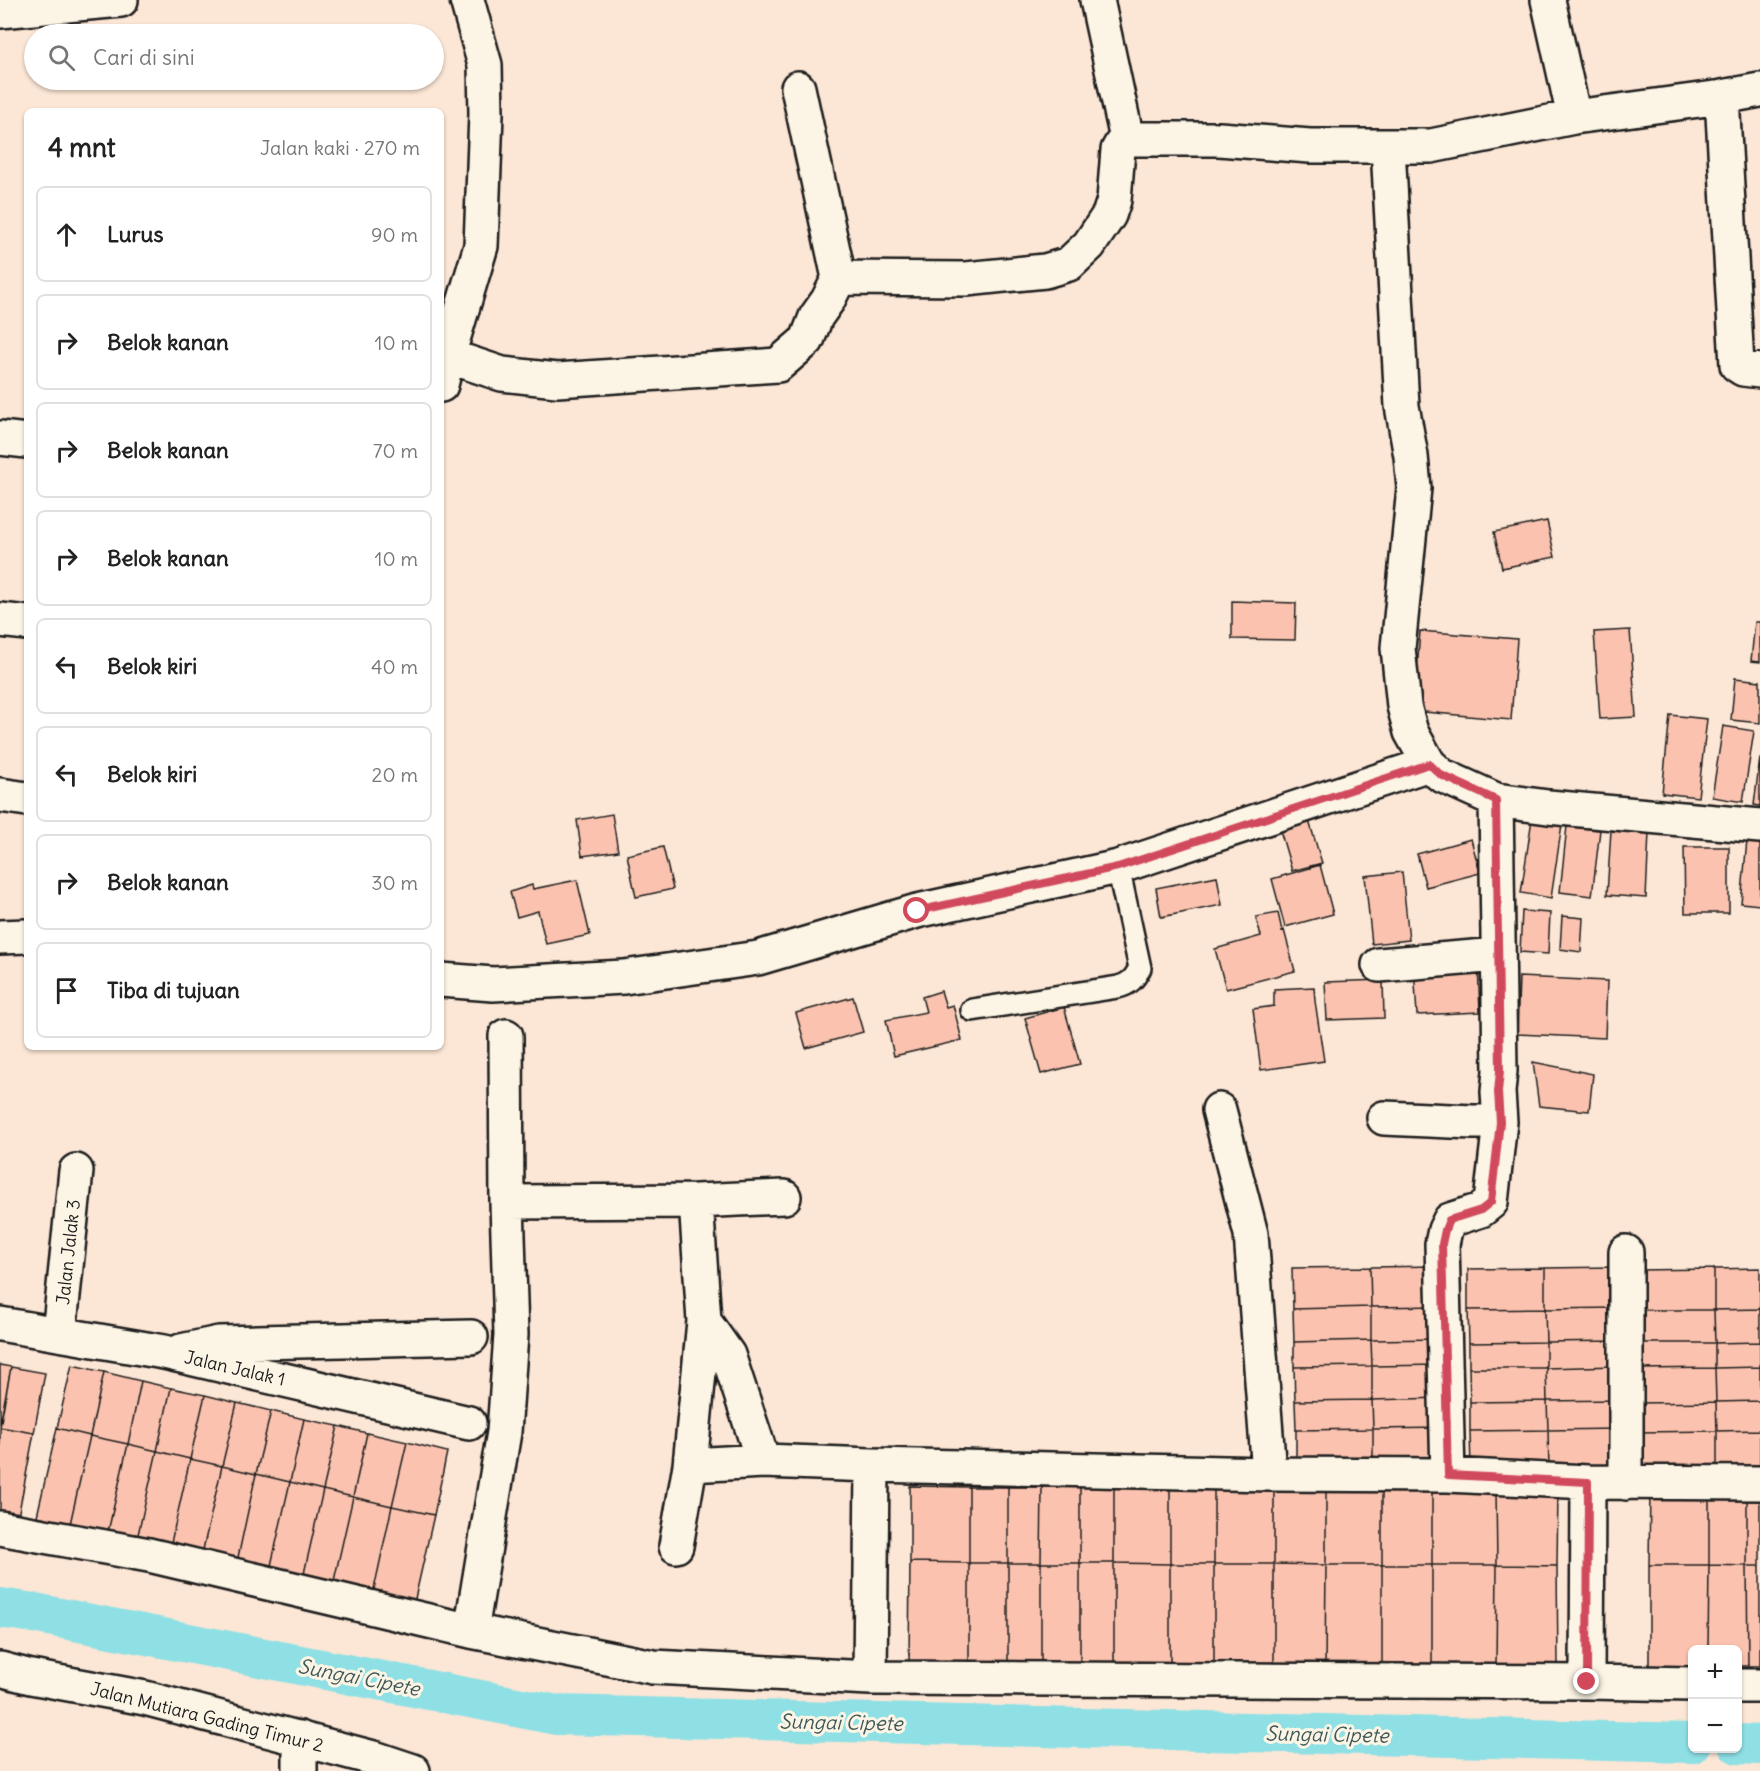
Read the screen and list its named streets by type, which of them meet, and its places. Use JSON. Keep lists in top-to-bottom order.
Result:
{
  "streets": {
    "street": ["Jalan Jalak 3", "Jalan Jalak 1", "Jalan Mutiara Gading Timur 2"]
  },
  "crossings": [
    ["Jalan Jalak 3", "Jalan Jalak 1"]
  ],
  "water": ["Sungai Cipete"],
  "page": {
    "search": "Cari di sini",
    "heading": ["4 mnt", "Jalan kaki · 270 m"],
    "list": [
      ["Lurus", "90 m"],
      ["Belok kanan", "10 m"],
      ["Belok kanan", "70 m"],
      ["Belok kanan", "10 m"],
      ["Belok kiri", "40 m"],
      ["Belok kiri", "20 m"],
      ["Belok kanan", "30 m"],
      "Tiba di tujuan"
    ],
    "map_buttons": ["+", "−"]
  }
}
